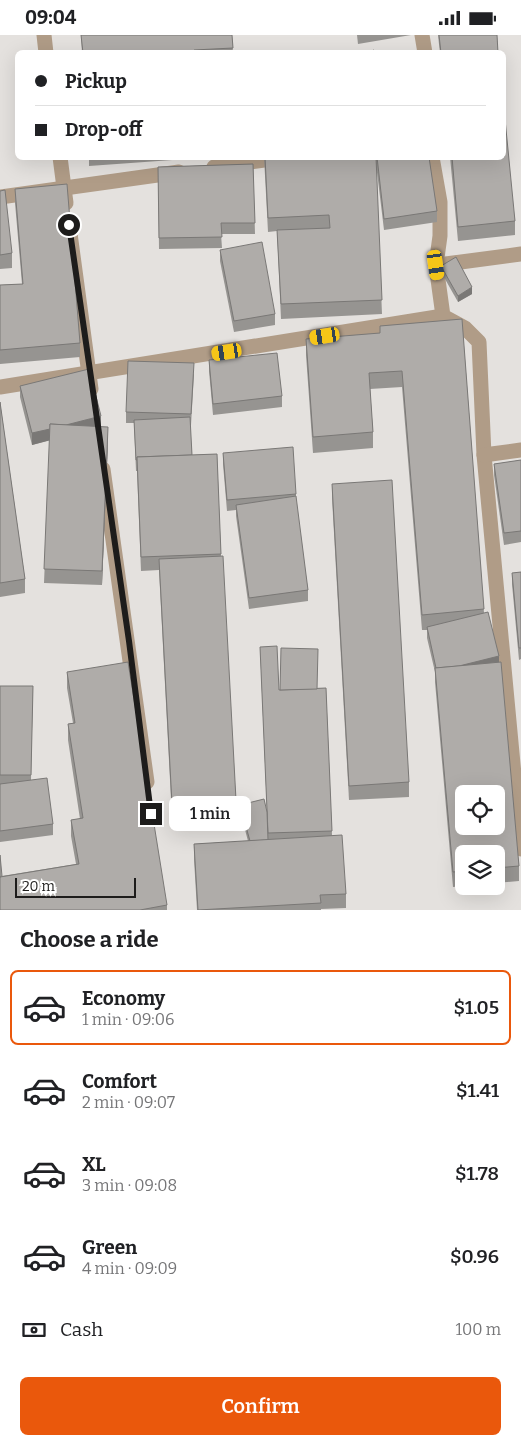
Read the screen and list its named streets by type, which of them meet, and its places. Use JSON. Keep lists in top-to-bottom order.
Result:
{
  "scale_bar": "20 m",
  "page": {
    "status": "09:04",
    "banner": ["Pickup", "Drop-off"],
    "bubble": "1 min",
    "scale": "20 m",
    "heading": "Choose a ride",
    "list": [
      {
        "name": "Economy",
        "note": "1 min · 09:06",
        "value": "$1.05"
      },
      {
        "name": "Comfort",
        "note": "2 min · 09:07",
        "value": "$1.41"
      },
      {
        "name": "XL",
        "note": "3 min · 09:08",
        "value": "$1.78"
      },
      {
        "name": "Green",
        "note": "4 min · 09:09",
        "value": "$0.96"
      }
    ],
    "pay": ["Cash", "100 m"],
    "buttons": "Confirm"
  }
}
